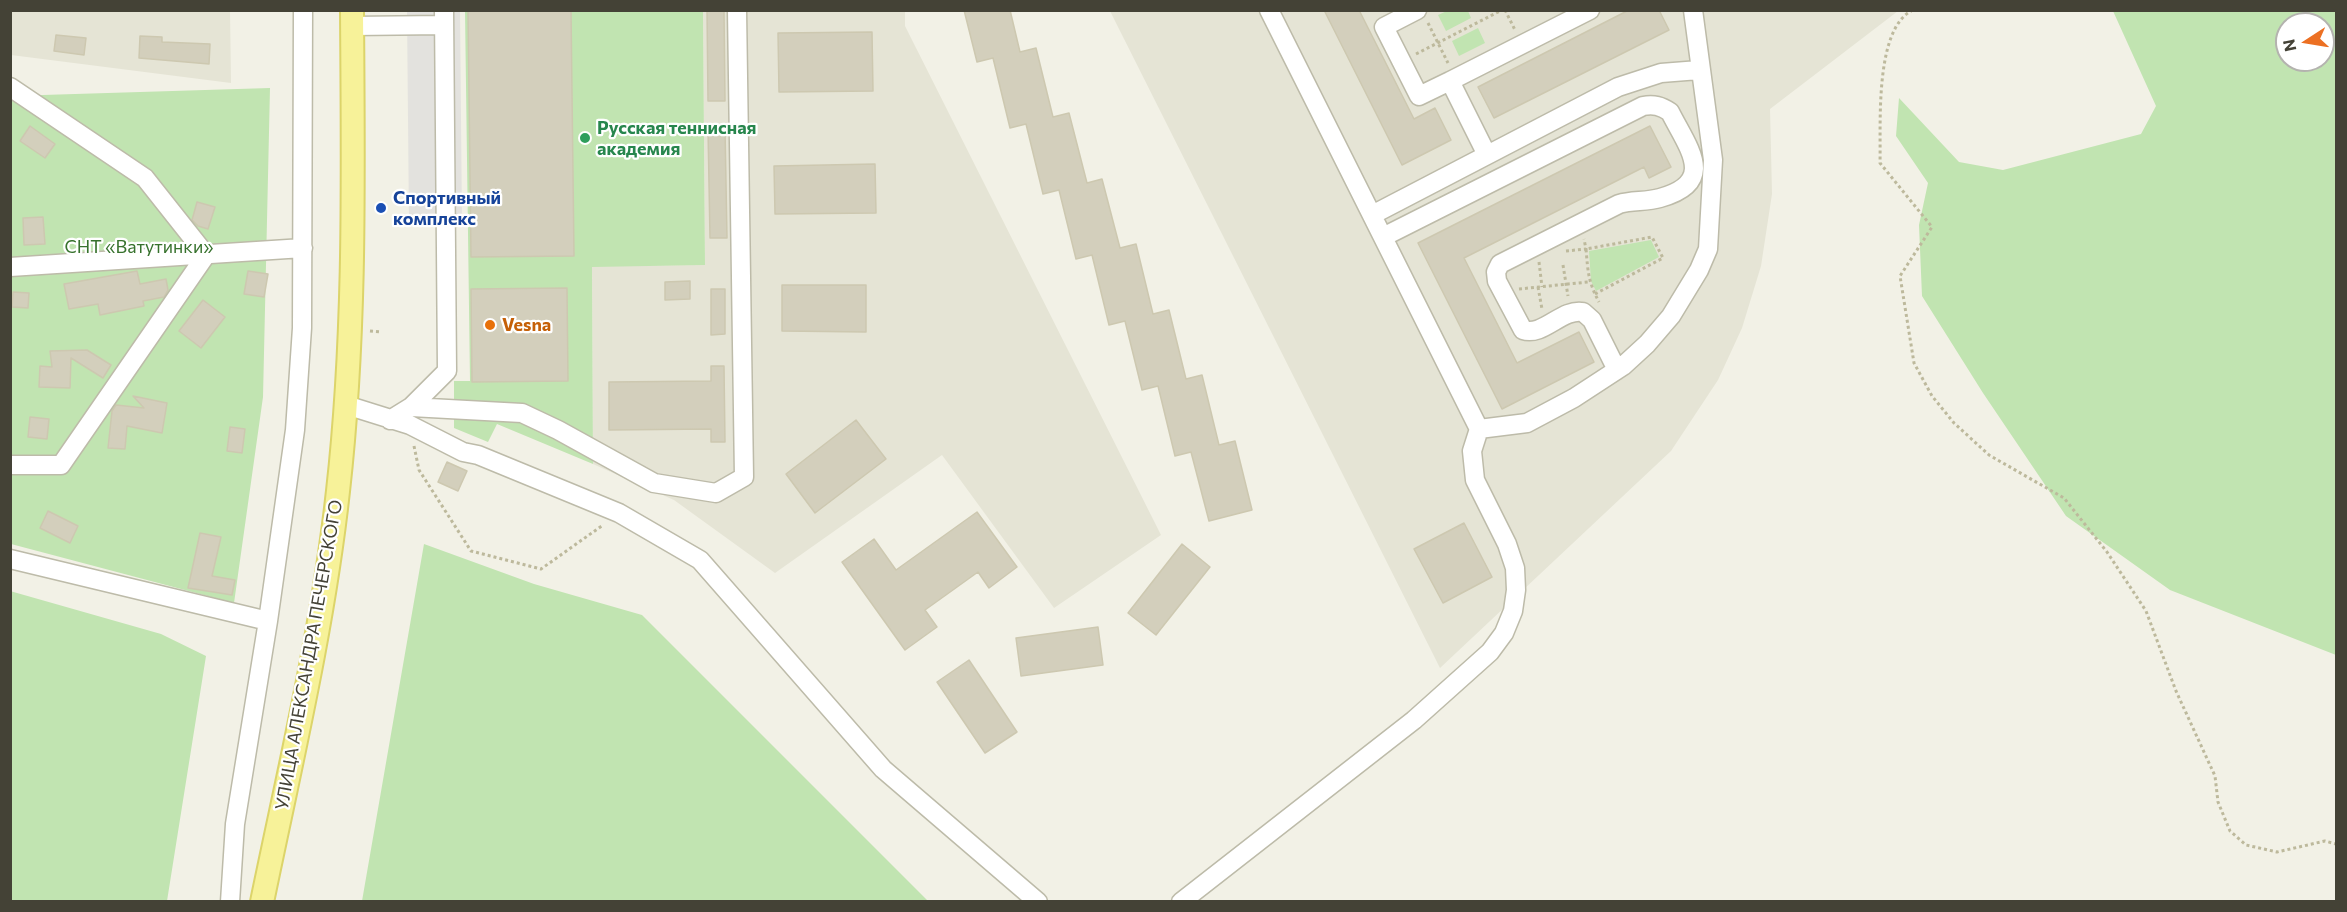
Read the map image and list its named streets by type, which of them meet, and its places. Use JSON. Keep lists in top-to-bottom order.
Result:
{
  "streets": {
    "main road": ["УЛИЦА АЛЕКСАНДРА ПЕЧЕРСКОГО"]
  },
  "parks": ["СНТ «Ватутинки»"],
  "places": ["Русская теннисная академия", "Спортивный комплекс", "Vesna"],
  "north": "left"
}
